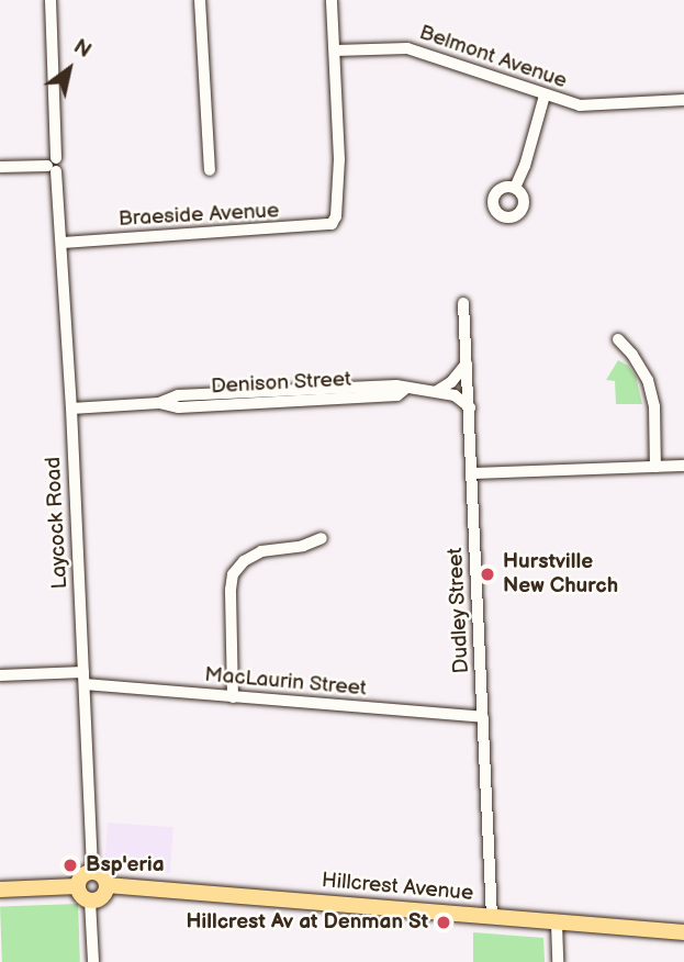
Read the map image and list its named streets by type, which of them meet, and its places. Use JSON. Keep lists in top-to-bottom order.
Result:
{
  "streets": {
    "main road": ["Hillcrest Avenue"],
    "street": [
      "Belmont Avenue",
      "Braeside Avenue",
      "Denison Street",
      "Laycock Road",
      "Dudley Street",
      "MacLaurin Street"
    ]
  },
  "crossings": [
    ["Belmont Avenue", "Braeside Avenue"],
    ["Braeside Avenue", "Laycock Road"],
    ["Denison Street", "Laycock Road"],
    ["Denison Street", "Dudley Street"],
    ["Laycock Road", "MacLaurin Street"],
    ["Laycock Road", "Hillcrest Avenue"],
    ["Dudley Street", "MacLaurin Street"],
    ["Dudley Street", "Hillcrest Avenue"]
  ],
  "places": ["Hurstville New Church", "Bsp'eria", "Hillcrest Av at Denman St"],
  "north": "top right"
}
